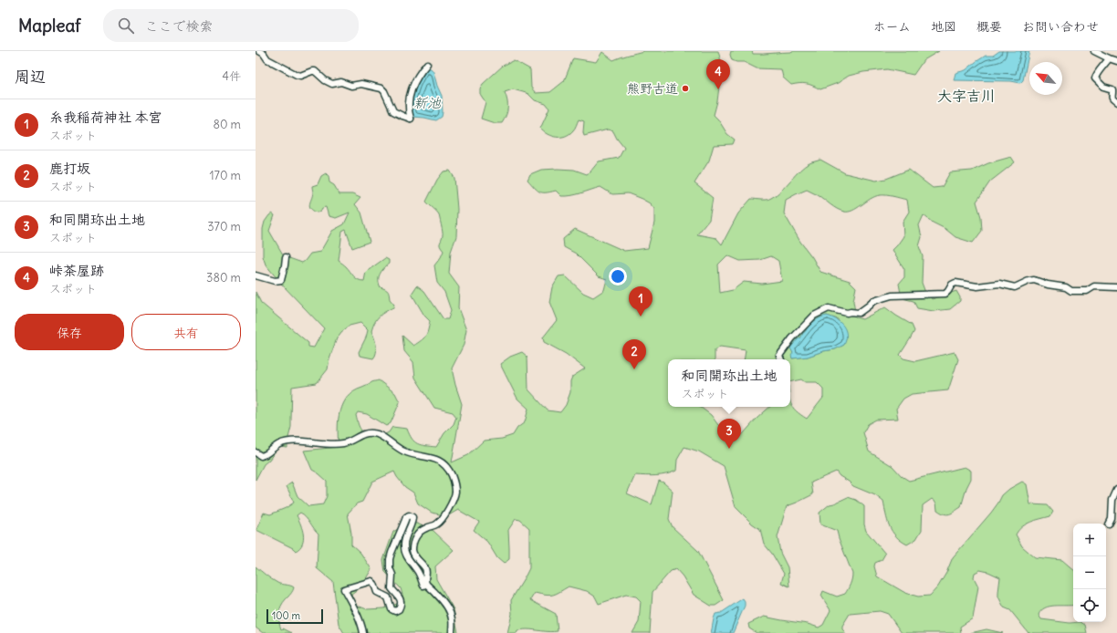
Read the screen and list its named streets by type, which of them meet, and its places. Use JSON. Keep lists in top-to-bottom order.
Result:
{
  "districts": ["大字吉川"],
  "water": ["新池"],
  "places": ["熊野古道"],
  "scale_bar": "100 m",
  "north": "top left",
  "page": {
    "header": "Mapleaf",
    "search": "ここで検索",
    "nav": [
      "ホーム",
      "地図",
      "概要",
      "お問い合わせ"
    ],
    "heading": ["周辺", "4件"],
    "pins": [
      "4",
      "1",
      "2",
      "3"
    ],
    "list": [
      {
        "mark": "1",
        "name": "糸我稲荷神社 本宮",
        "note": "スポット",
        "value": "80 m"
      },
      {
        "mark": "2",
        "name": "鹿打坂",
        "note": "スポット",
        "value": "170 m"
      },
      {
        "mark": "3",
        "name": "和同開珎出土地",
        "note": "スポット",
        "value": "370 m"
      },
      {
        "mark": "4",
        "name": "峠茶屋跡",
        "note": "スポット",
        "value": "380 m"
      }
    ],
    "buttons": ["保存", "共有"],
    "popup": ["和同開珎出土地", "スポット"],
    "map_buttons": ["+", "−"],
    "scale": "100 m"
  }
}
